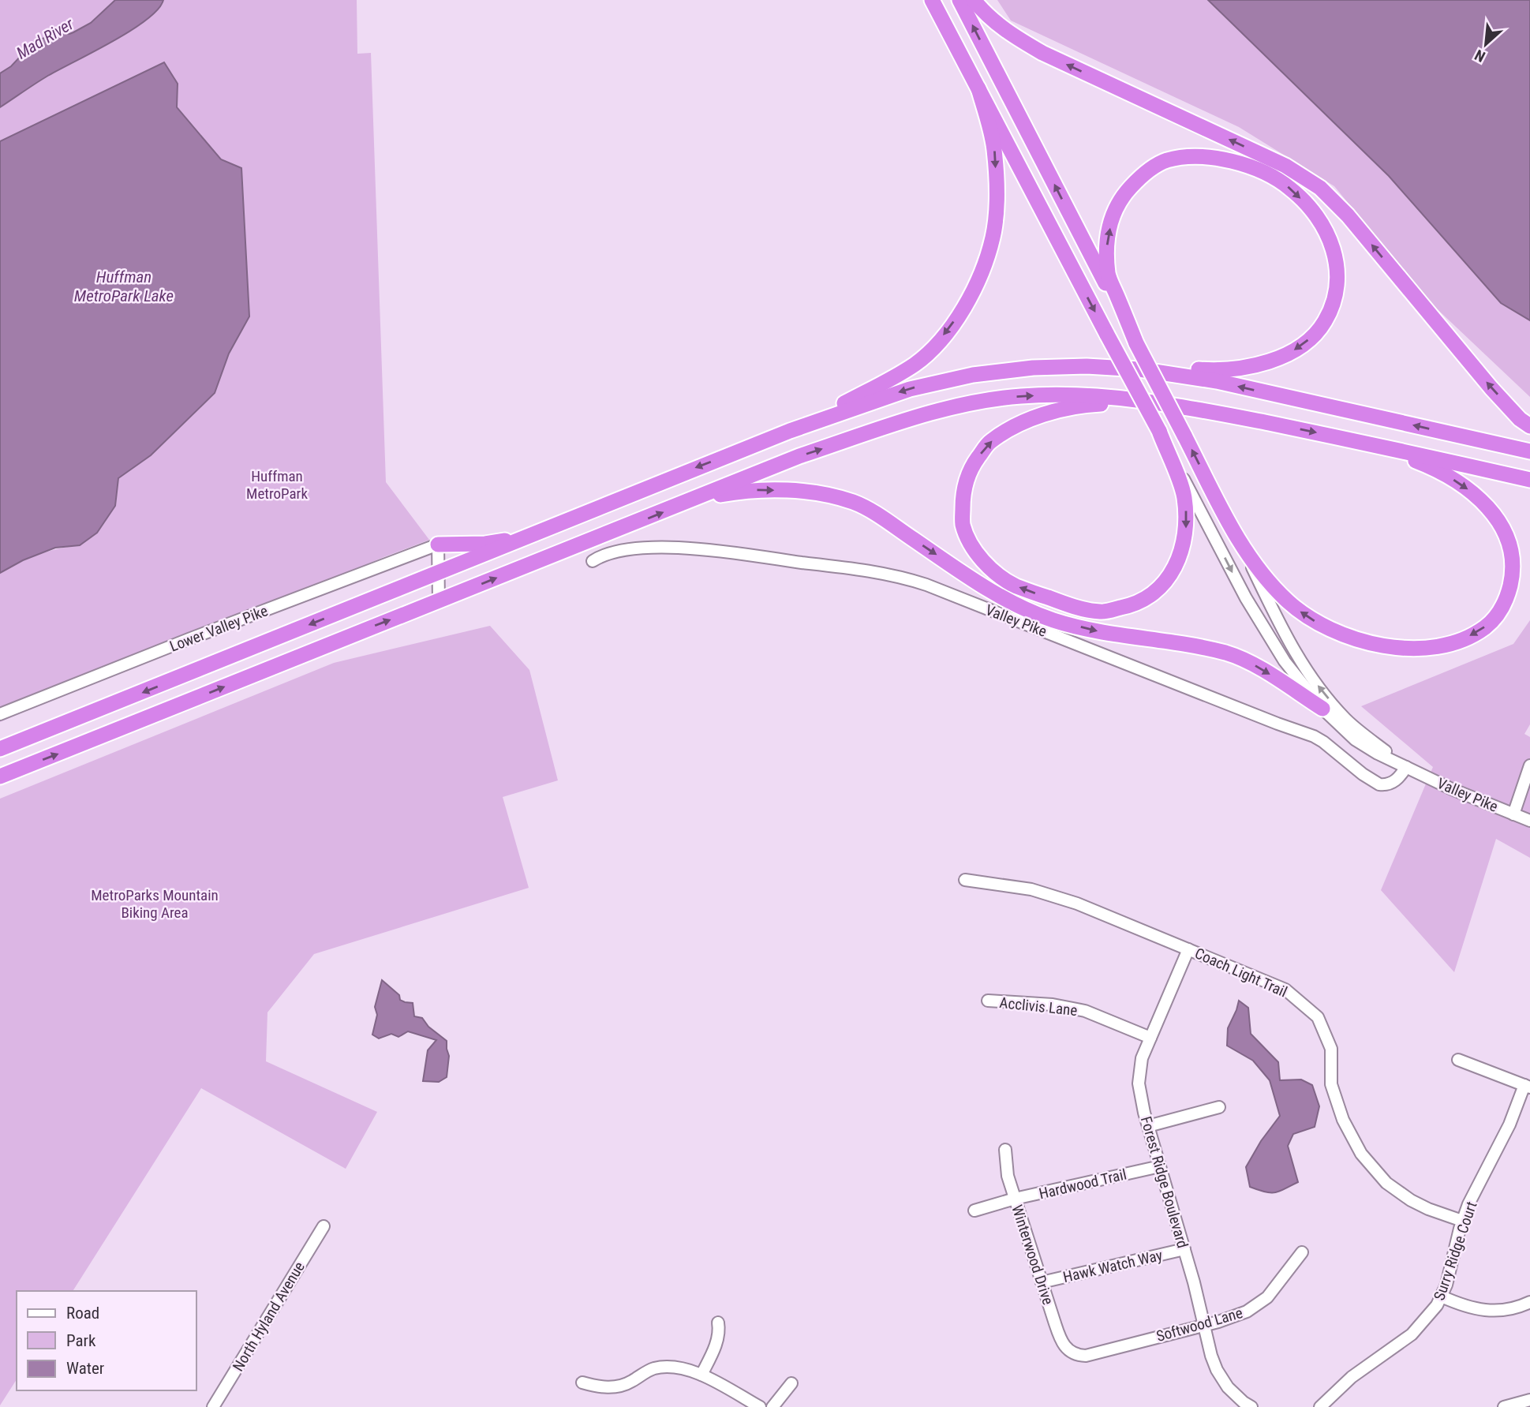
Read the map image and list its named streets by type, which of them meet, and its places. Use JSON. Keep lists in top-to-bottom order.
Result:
{
  "streets": {
    "street": [
      "Valley Pike",
      "Lower Valley Pike",
      "Coach Light Trail",
      "Acclivis Lane",
      "Forest Ridge Boulevard",
      "Hardwood Trail",
      "Surry Ridge Court",
      "Winterwood Drive",
      "Hawk Watch Way",
      "North Hyland Avenue",
      "Softwood Lane"
    ]
  },
  "crossings": [
    ["Coach Light Trail", "Forest Ridge Boulevard"],
    ["Coach Light Trail", "Surry Ridge Court"],
    ["Acclivis Lane", "Forest Ridge Boulevard"],
    ["Forest Ridge Boulevard", "Hardwood Trail"],
    ["Forest Ridge Boulevard", "Hawk Watch Way"],
    ["Forest Ridge Boulevard", "Softwood Lane"],
    ["Hardwood Trail", "Winterwood Drive"],
    ["Winterwood Drive", "Hawk Watch Way"],
    ["Winterwood Drive", "Softwood Lane"]
  ],
  "water": ["Mad River", "Huffman MetroPark Lake"],
  "parks": ["Huffman MetroPark", "MetroParks Mountain Biking Area"],
  "legend": ["Road", "Park", "Water"],
  "north": "bottom left"
}
